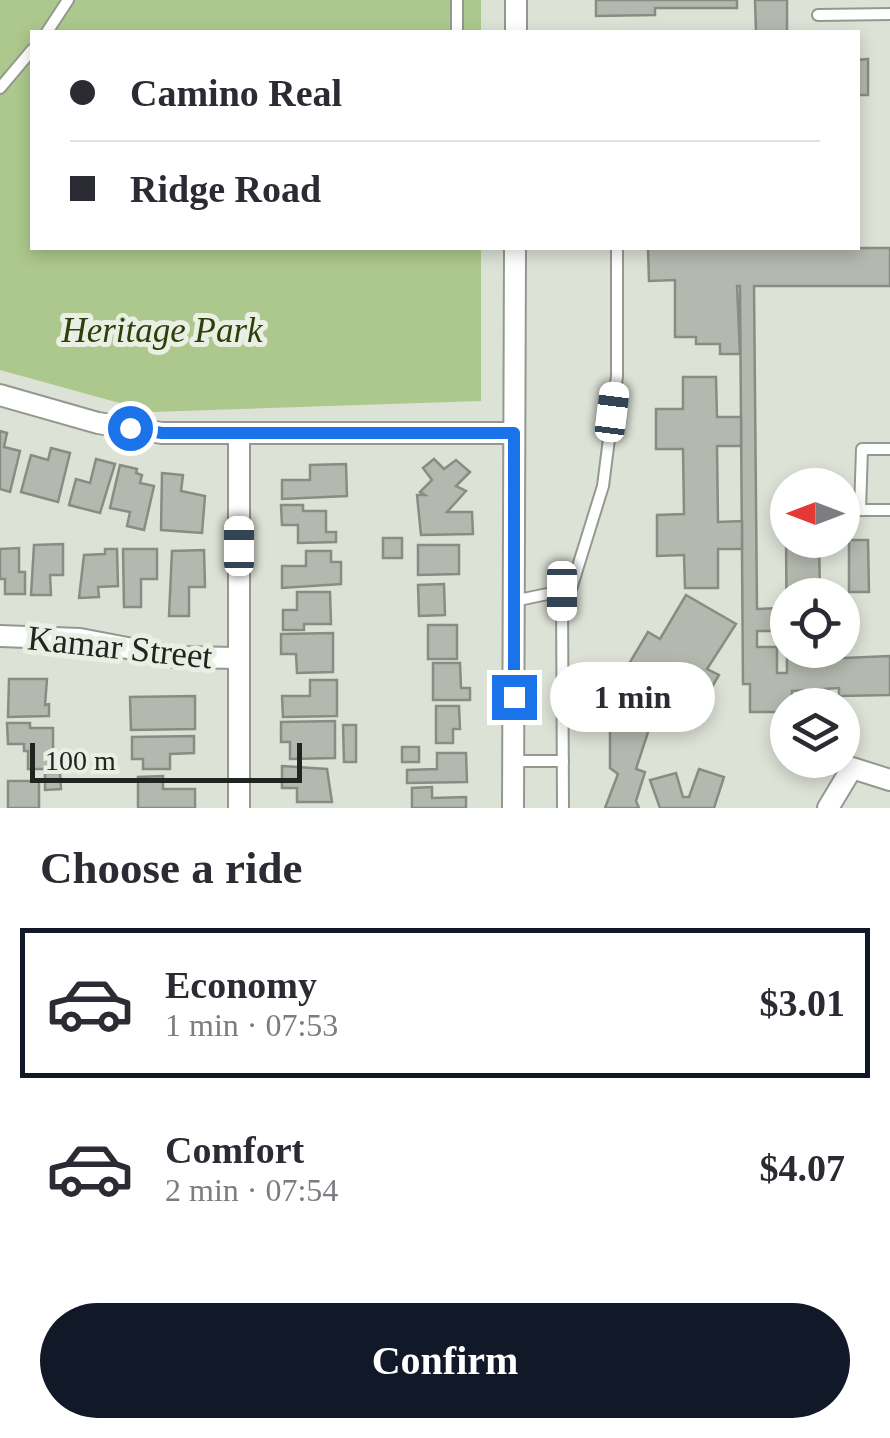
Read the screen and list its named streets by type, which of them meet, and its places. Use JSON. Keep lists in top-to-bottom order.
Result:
{
  "streets": {
    "street": ["Kamar Street"]
  },
  "parks": ["Heritage Park"],
  "scale_bar": "100 m",
  "north": "left",
  "page": {
    "banner": ["Camino Real", "Ridge Road"],
    "bubble": "1 min",
    "scale": "100 m",
    "heading": "Choose a ride",
    "list": [
      {
        "name": "Economy",
        "note": "1 min · 07:53",
        "value": "$3.01"
      },
      {
        "name": "Comfort",
        "note": "2 min · 07:54",
        "value": "$4.07"
      }
    ],
    "buttons": "Confirm"
  }
}
